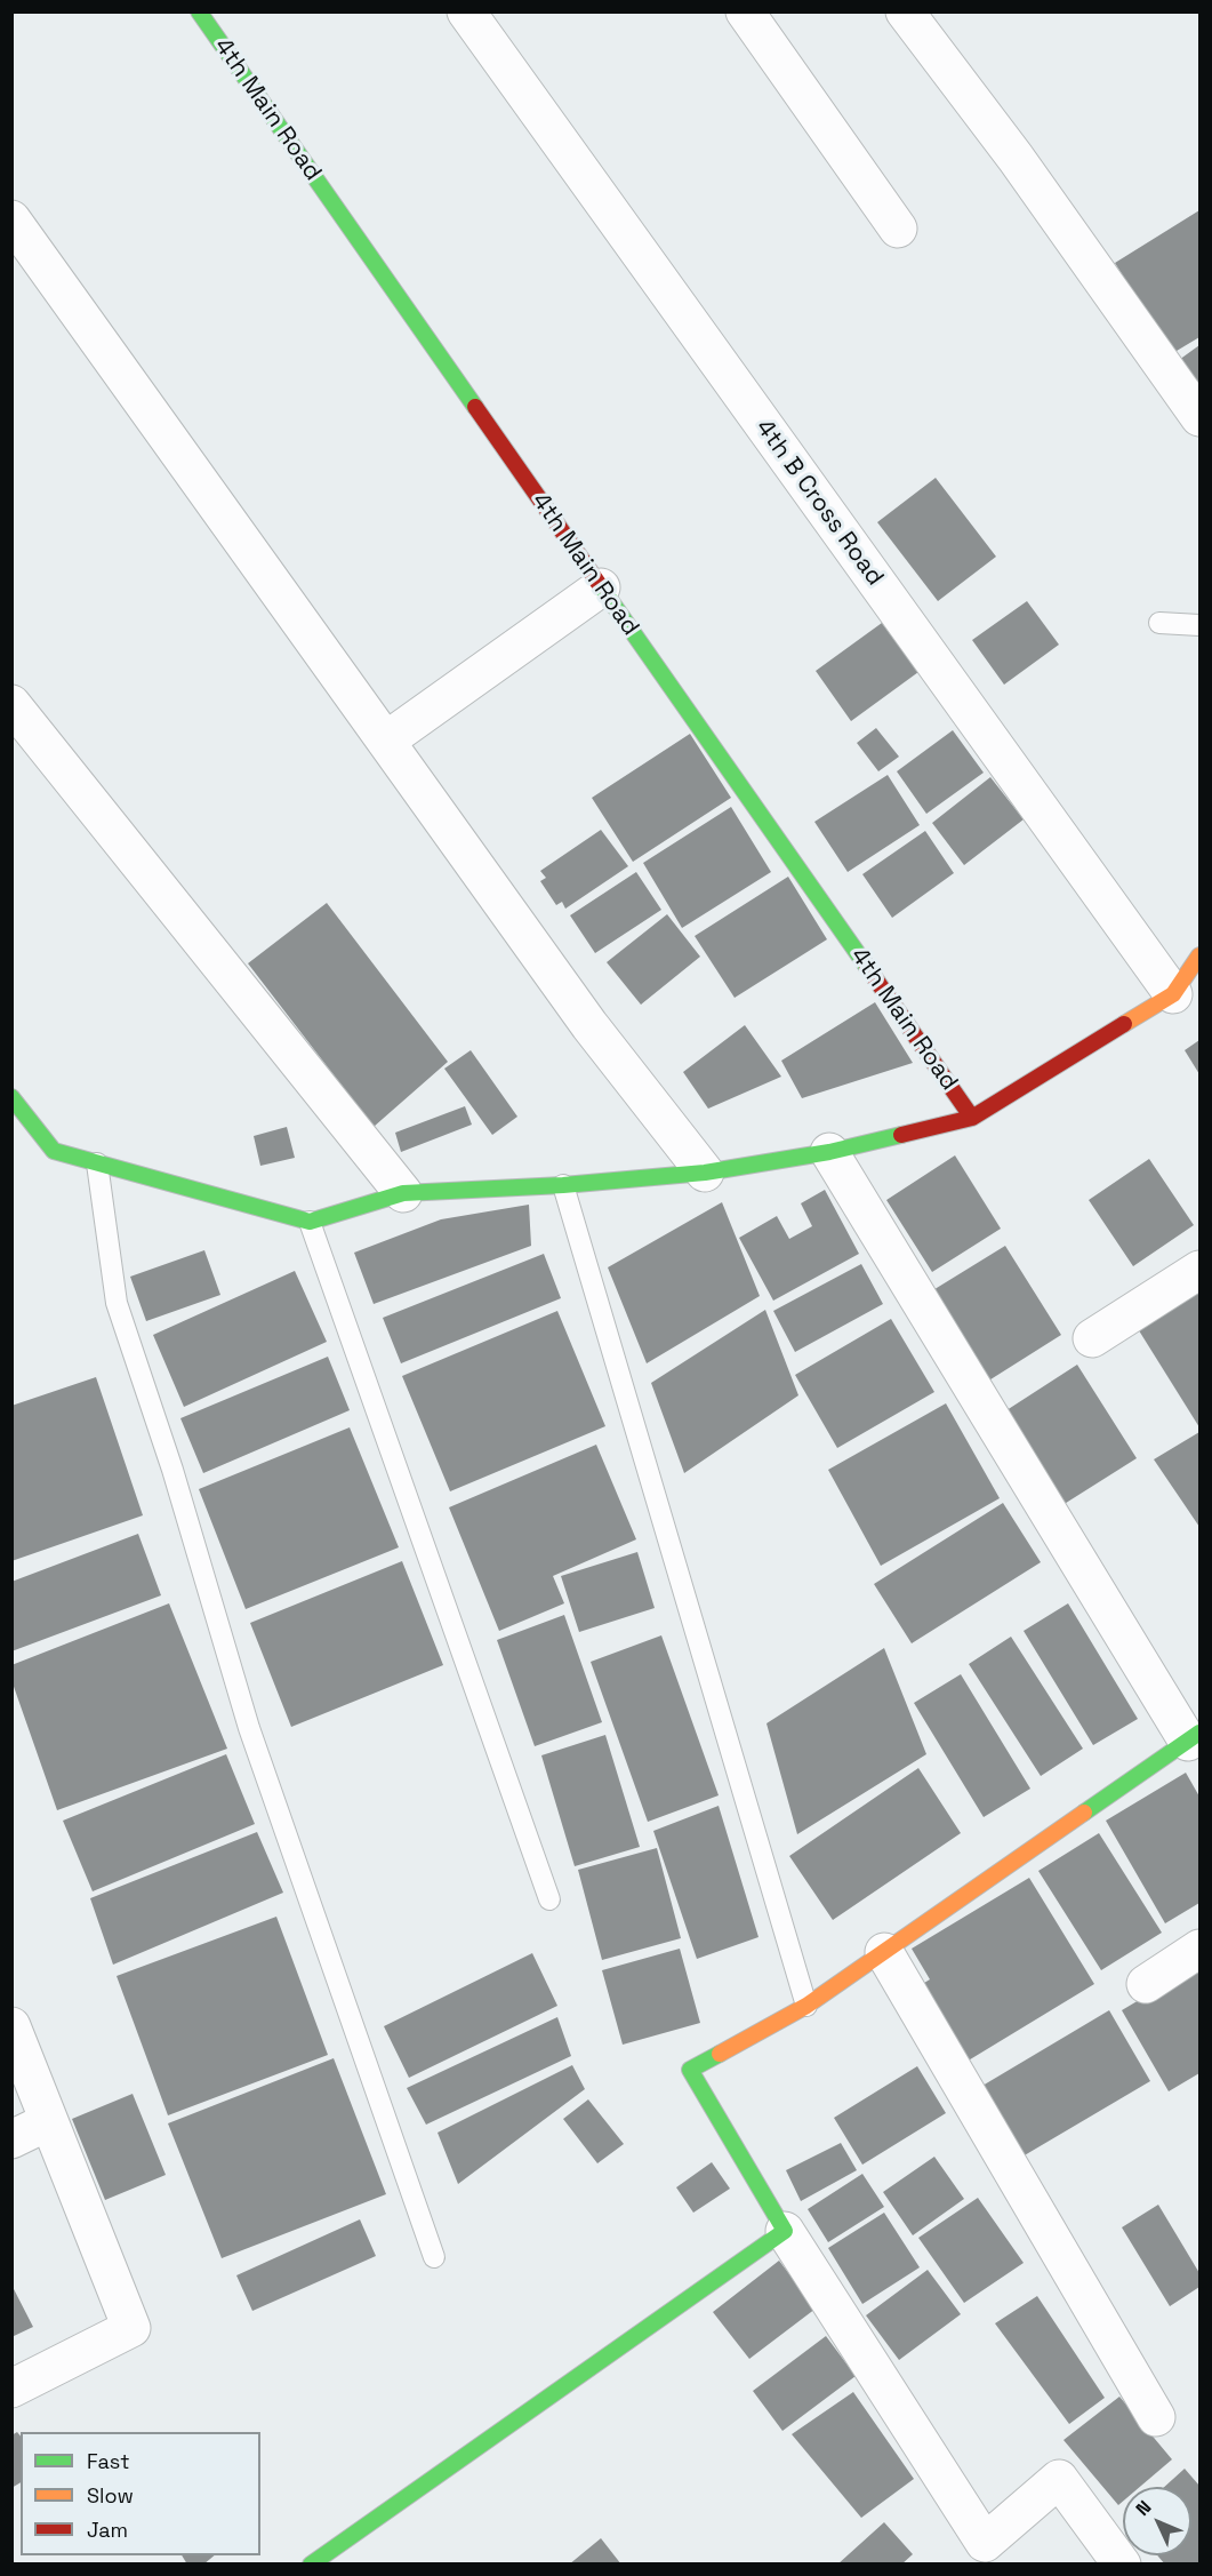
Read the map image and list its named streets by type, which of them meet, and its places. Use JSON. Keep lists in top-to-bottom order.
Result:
{
  "streets": {
    "street": ["4th Main Road", "4th B Cross Road"]
  },
  "legend": ["Fast", "Slow", "Jam"],
  "north": "top left"
}
